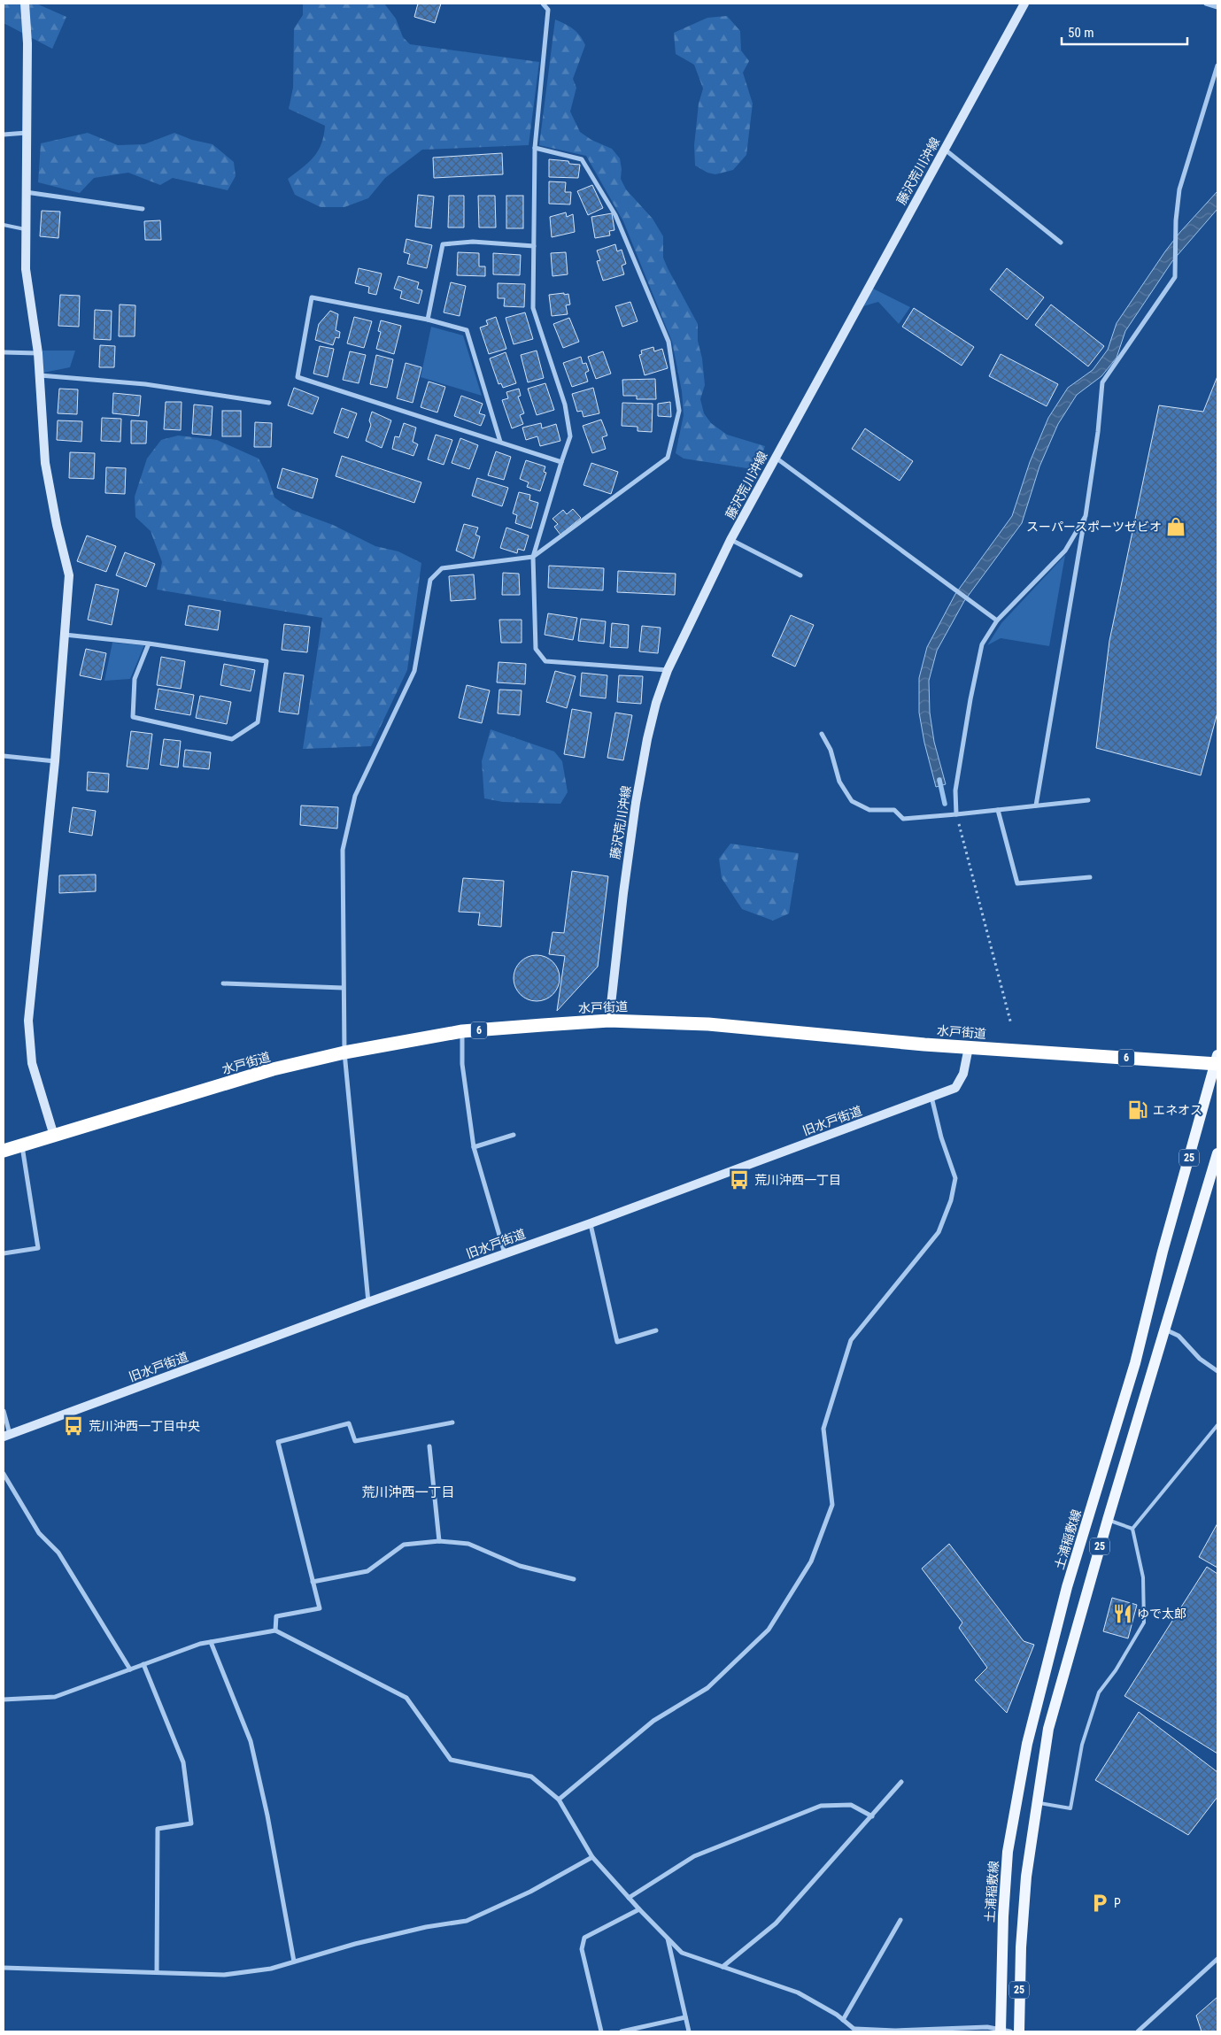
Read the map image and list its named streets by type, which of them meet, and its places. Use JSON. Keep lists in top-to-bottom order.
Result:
{
  "streets": {
    "highway": ["水戸街道", "6"],
    "main road": ["25", "土浦稲敷線"],
    "street": ["藤沢荒川沖線", "旧水戸街道"]
  },
  "crossings": [
    ["藤沢荒川沖線", "水戸街道"],
    ["水戸街道", "旧水戸街道"],
    ["水戸街道", "土浦稲敷線"]
  ],
  "districts": ["荒川沖西一丁目"],
  "places": {
    "shop": ["スーパースポーツゼビオ"],
    "fuel station": ["エネオス"],
    "bus stop": ["荒川沖西一丁目", "荒川沖西一丁目中央"],
    "restaurant": ["ゆで太郎"],
    "parking": ["P"]
  },
  "scale_bar": "50 m"
}
